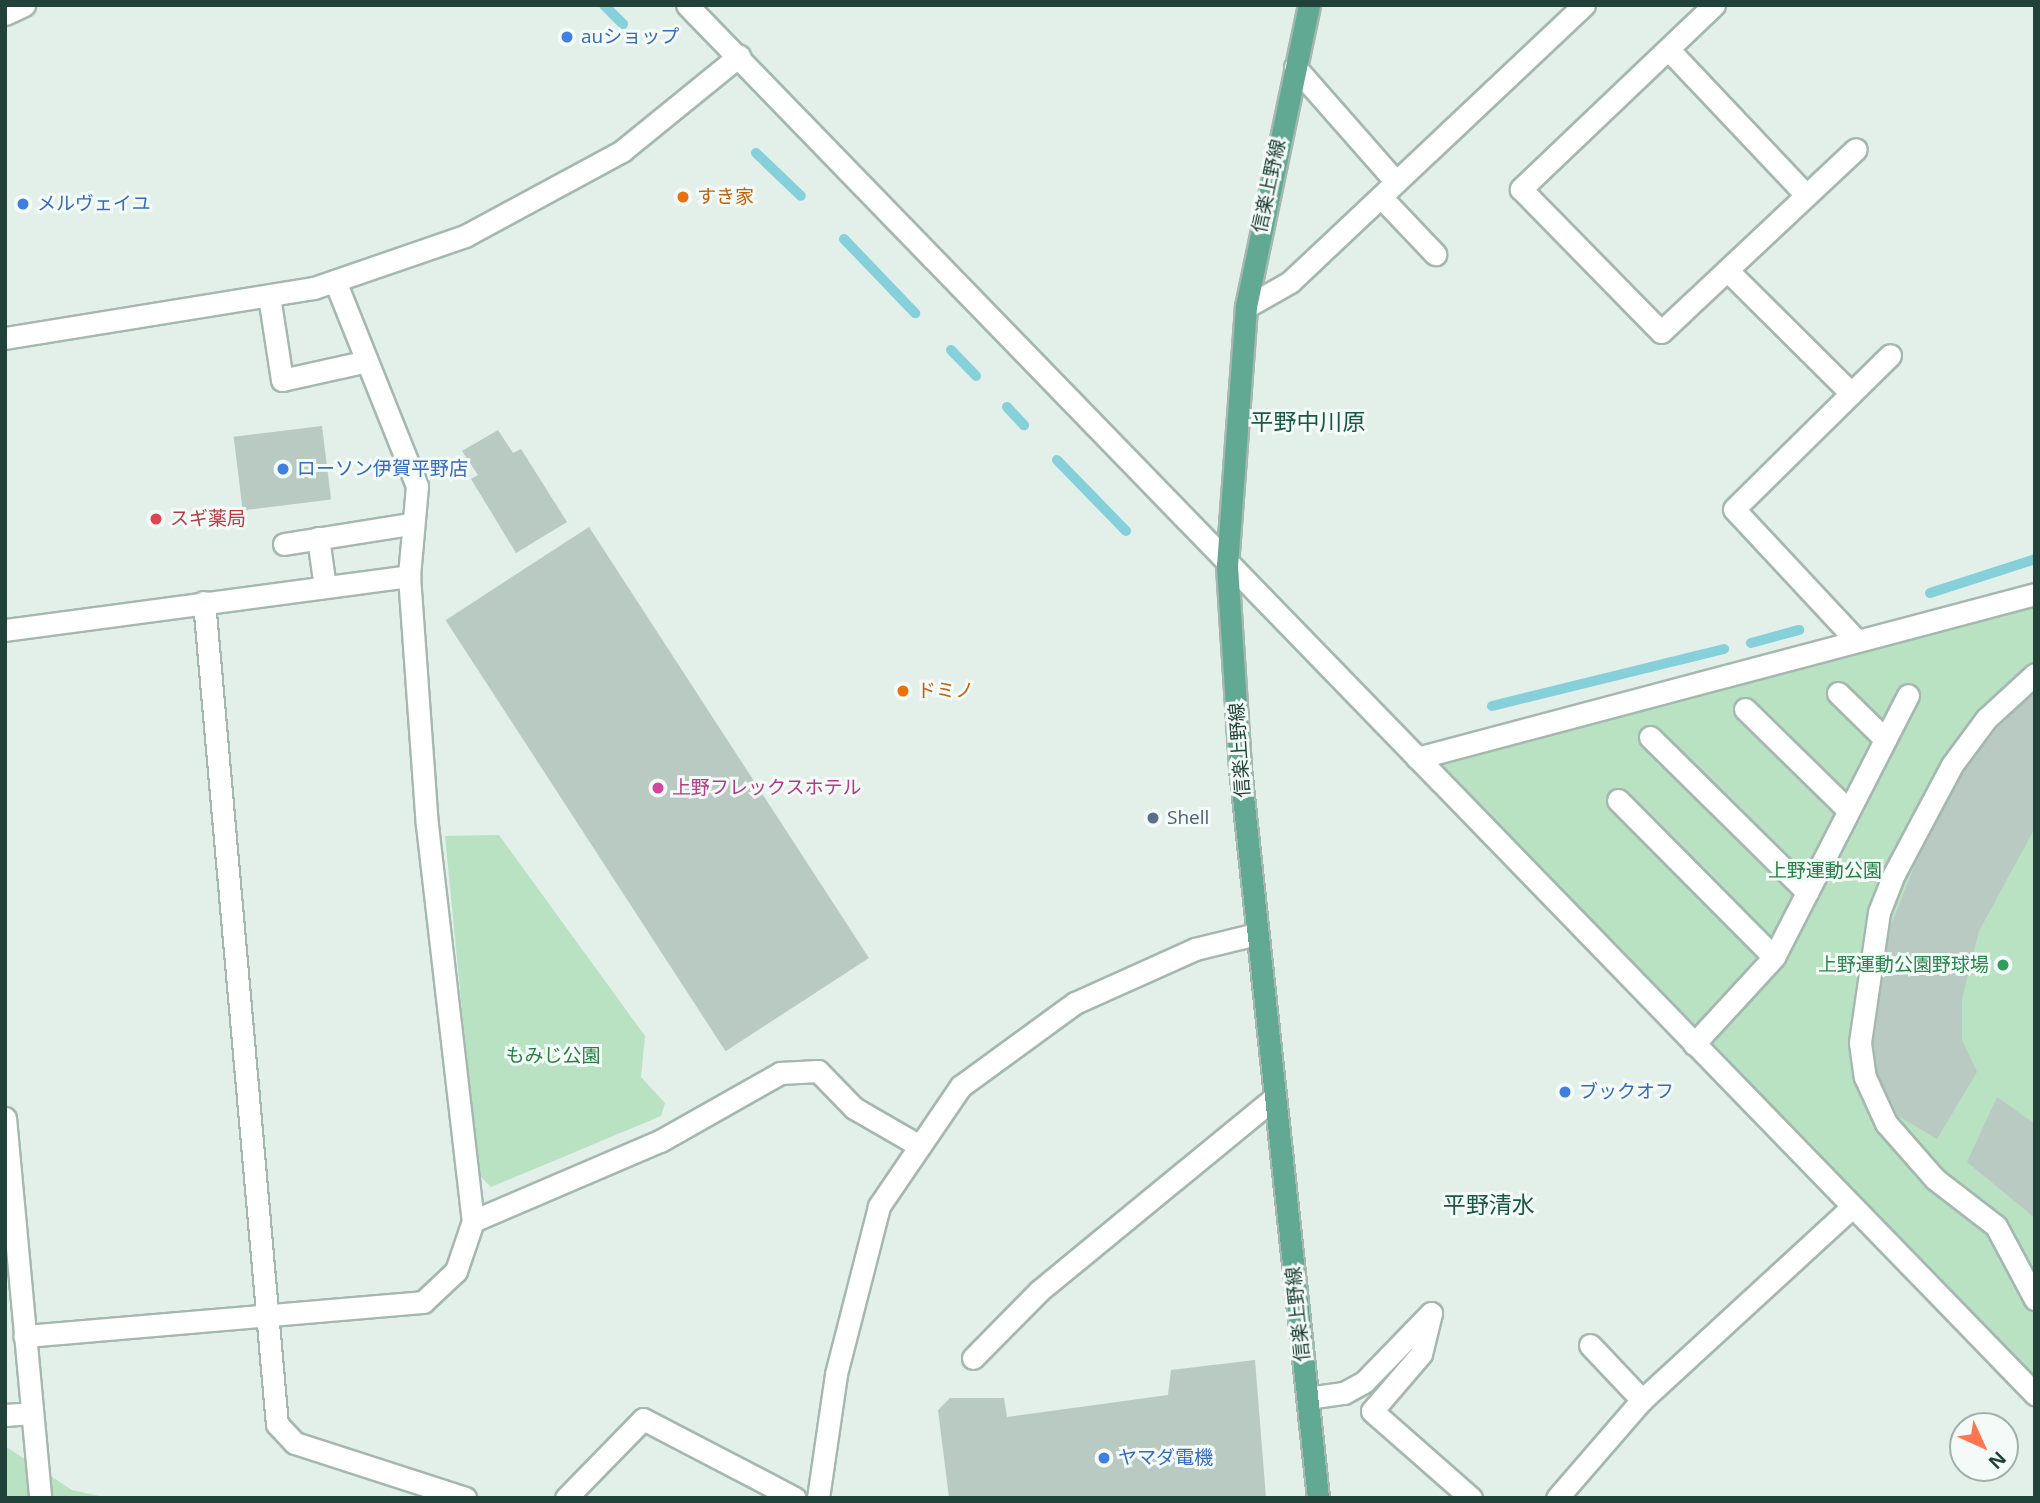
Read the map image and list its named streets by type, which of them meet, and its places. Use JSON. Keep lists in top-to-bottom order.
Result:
{
  "streets": {
    "main road": ["信楽上野線"]
  },
  "districts": ["平野中川原", "平野清水"],
  "parks": ["上野運動公園", "もみじ公園"],
  "places": [
    "auショップ",
    "すき家",
    "メルヴェイユ",
    "ローソン伊賀平野店",
    "スギ薬局",
    "ドミノ",
    "上野フレックスホテル",
    "Shell",
    "上野運動公園野球場",
    "ブックオフ",
    "ヤマダ電機"
  ],
  "north": "bottom right"
}
